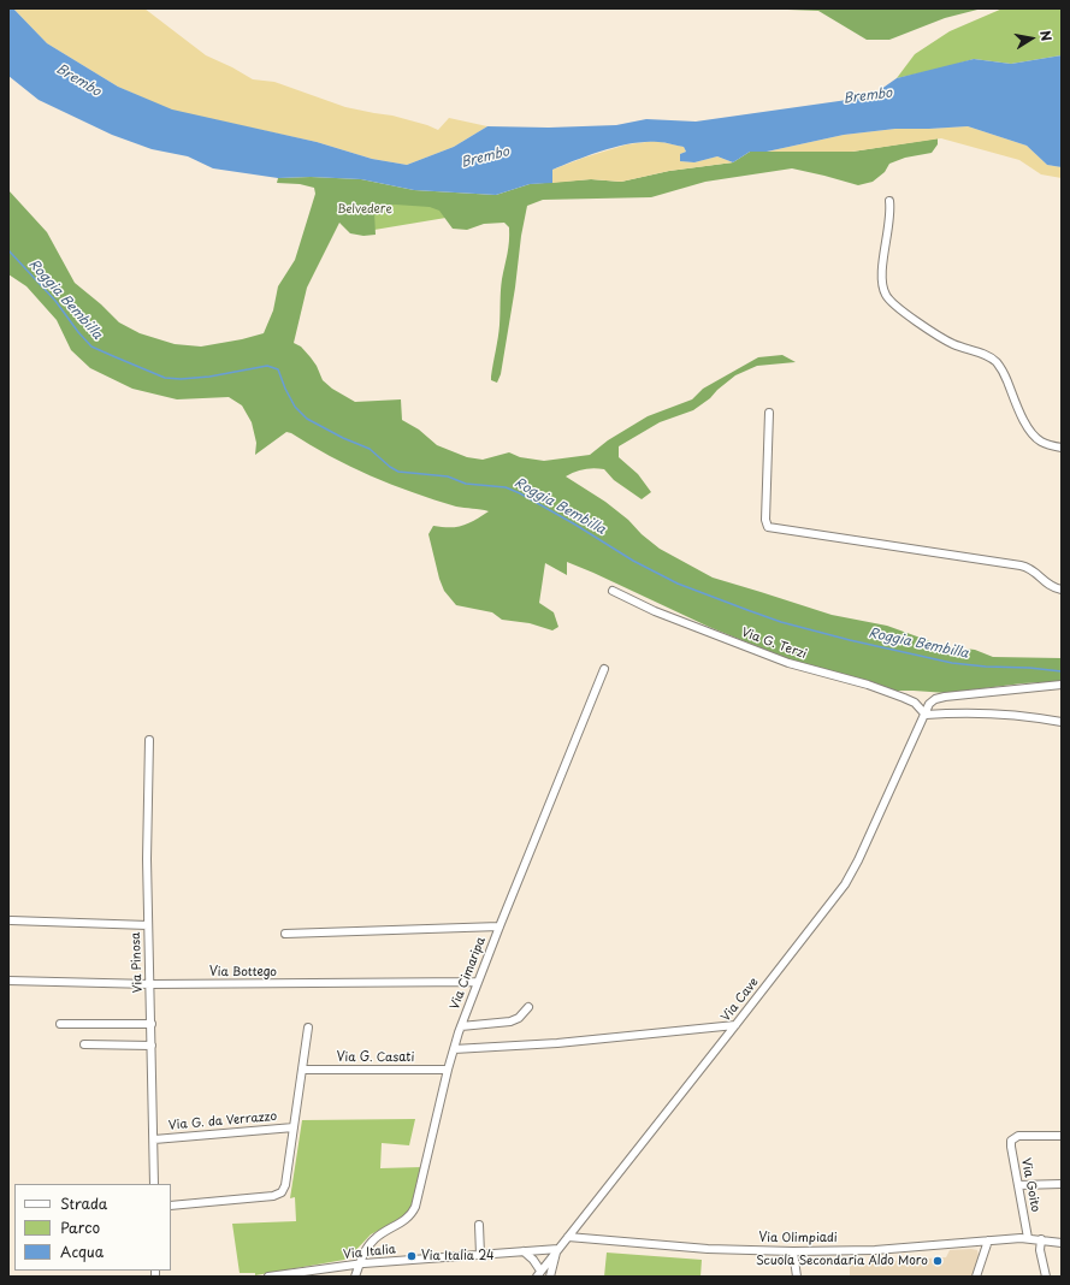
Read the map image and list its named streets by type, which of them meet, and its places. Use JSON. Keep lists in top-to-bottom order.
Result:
{
  "streets": {
    "street": [
      "Via G. Terzi",
      "Via Pinosa",
      "Via Bottego",
      "Via Cimaripa",
      "Via Cave",
      "Via G. Casati",
      "Via G. da Verrazzo",
      "Via Goito",
      "Via Olimpiadi",
      "Via Italia"
    ]
  },
  "crossings": [
    ["Via G. Terzi", "Via Cave"],
    ["Via Pinosa", "Via Bottego"],
    ["Via Pinosa", "Via G. da Verrazzo"],
    ["Via Bottego", "Via Cimaripa"],
    ["Via Cimaripa", "Via G. Casati"],
    ["Via Cimaripa", "Via Italia"],
    ["Via Cave", "Via Olimpiadi"],
    ["Via Cave", "Via Italia"],
    ["Via Goito", "Via Olimpiadi"]
  ],
  "water": ["Brembo", "Roggia Bembilla"],
  "parks": ["Belvedere"],
  "places": ["Via Italia 24", "Scuola Secondaria Aldo Moro"],
  "legend": ["Strada", "Parco", "Acqua"],
  "north": "right"
}
